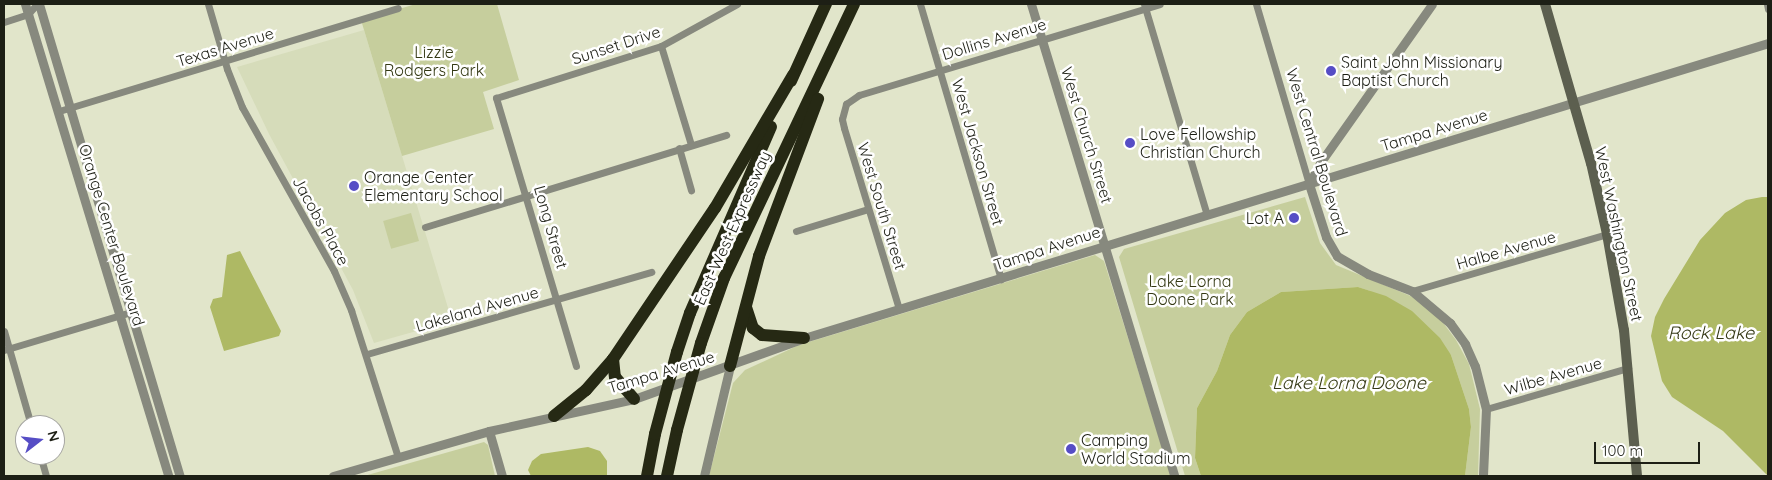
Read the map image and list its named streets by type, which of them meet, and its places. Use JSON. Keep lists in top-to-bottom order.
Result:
{
  "streets": {
    "highway": ["East-West Expressway"],
    "main road": ["West Washington Street"],
    "street": [
      "Dollins Avenue",
      "Sunset Drive",
      "Texas Avenue",
      "Tampa Avenue",
      "West Church Street",
      "West Jackson Street",
      "West Central Boulevard",
      "West South Street",
      "Jacobs Place",
      "Long Street",
      "Orange Center Boulevard",
      "Halbe Avenue",
      "Lakeland Avenue",
      "Wilbe Avenue"
    ]
  },
  "crossings": [
    ["Dollins Avenue", "West Church Street"],
    ["Dollins Avenue", "West Jackson Street"],
    ["Dollins Avenue", "West South Street"],
    ["Sunset Drive", "Long Street"],
    ["Texas Avenue", "Jacobs Place"],
    ["Texas Avenue", "Orange Center Boulevard"],
    ["Tampa Avenue", "West Church Street"],
    ["Tampa Avenue", "West Jackson Street"],
    ["Tampa Avenue", "West Central Boulevard"],
    ["Tampa Avenue", "West South Street"],
    ["Tampa Avenue", "Jacobs Place"],
    ["Tampa Avenue", "West Washington Street"],
    ["West Central Boulevard", "Halbe Avenue"],
    ["West Central Boulevard", "Wilbe Avenue"],
    ["Jacobs Place", "Lakeland Avenue"],
    ["Long Street", "Lakeland Avenue"],
    ["West Washington Street", "Halbe Avenue"],
    ["West Washington Street", "Wilbe Avenue"]
  ],
  "water": ["Rock Lake", "Lake Lorna Doone"],
  "parks": ["Lizzie Rodgers Park", "Lake Lorna Doone Park"],
  "places": [
    "Saint John Missionary Baptist Church",
    "Love Fellowship Christian Church",
    "Orange Center Elementary School",
    "Lot A",
    "Camping World Stadium"
  ],
  "scale_bar": "100 m",
  "north": "right"
}
